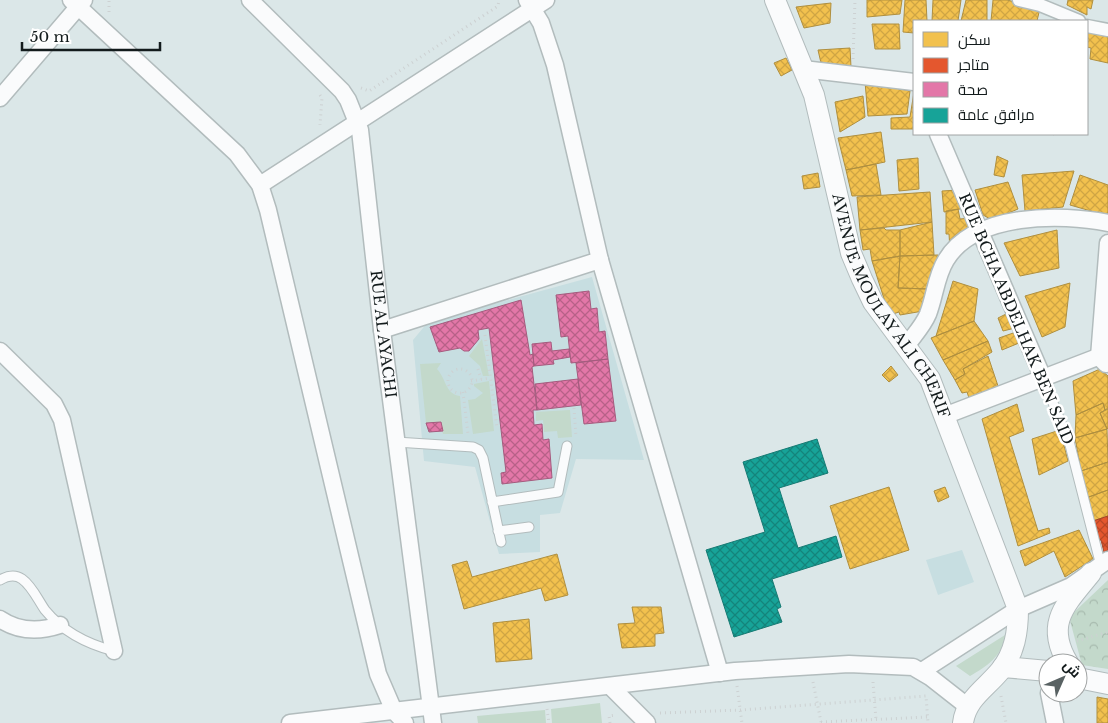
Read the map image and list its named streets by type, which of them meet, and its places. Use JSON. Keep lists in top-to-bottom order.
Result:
{
  "streets": {
    "street": ["AVENUE MOULAY ALI CHERIF", "RUE BCHA ABDELHAK BEN SAID", "RUE AL AYACHI"]
  },
  "legend": [
    "سكن",
    "متاجر",
    "صحة",
    "مرافق عامة"
  ],
  "scale_bar": "50 m",
  "north": "top right"
}
